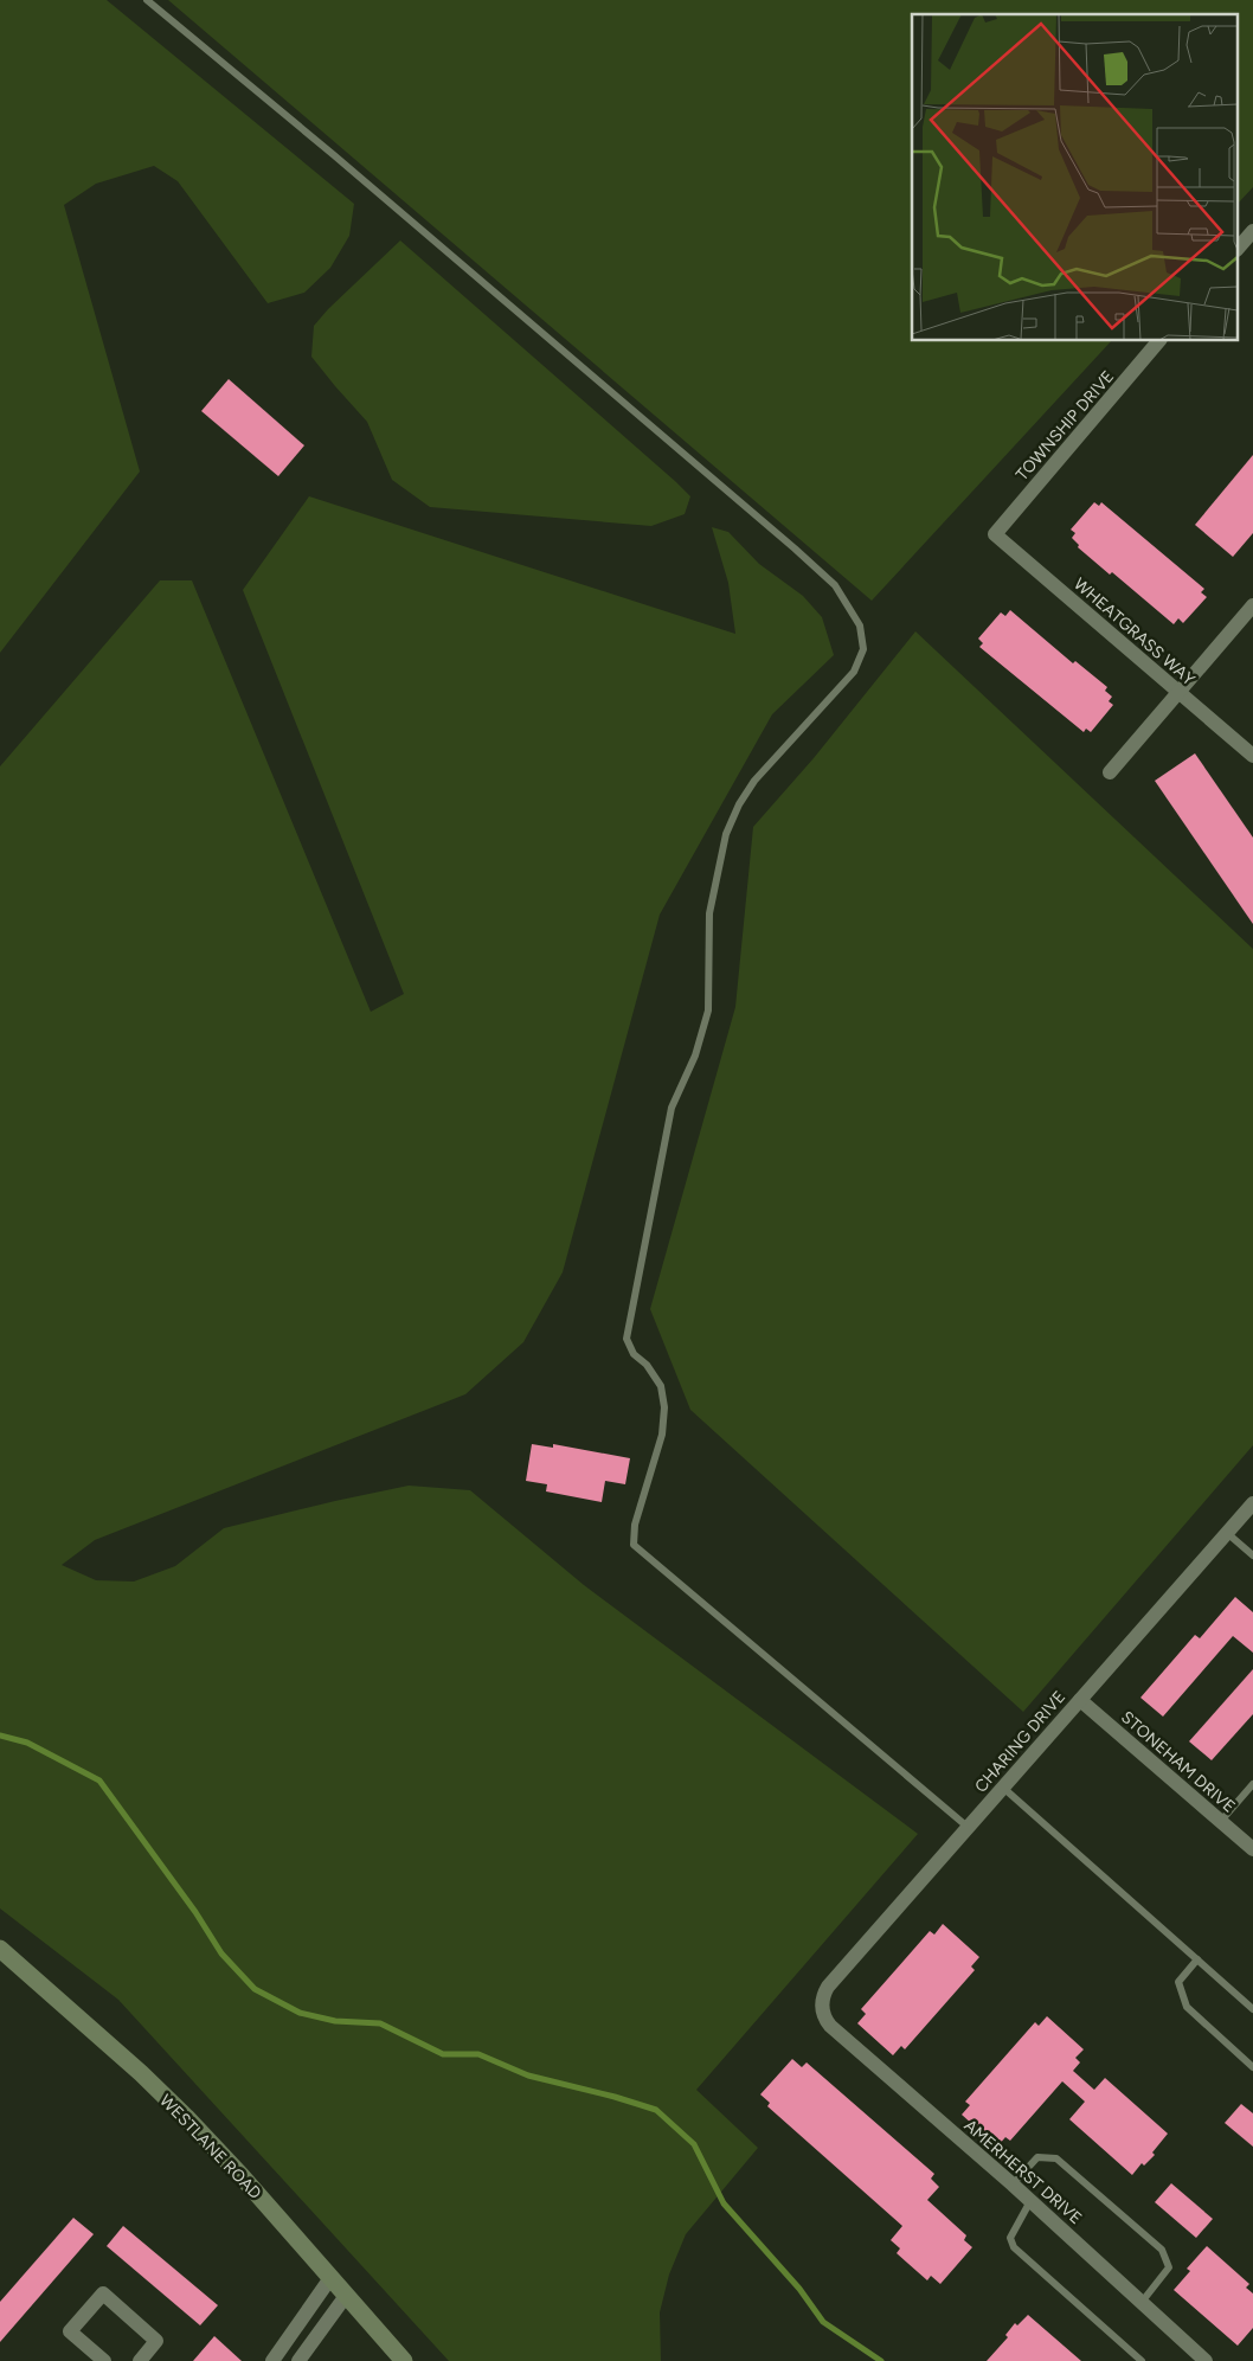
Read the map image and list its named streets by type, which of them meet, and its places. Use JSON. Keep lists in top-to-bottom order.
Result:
{
  "streets": {
    "main road": ["WESTLANE ROAD"],
    "street": [
      "TOWNSHIP DRIVE",
      "WHEATGRASS WAY",
      "CHARING DRIVE",
      "STONEHAM DRIVE",
      "AMERHERST DRIVE"
    ]
  },
  "crossings": [
    ["TOWNSHIP DRIVE", "WHEATGRASS WAY"],
    ["CHARING DRIVE", "STONEHAM DRIVE"],
    ["CHARING DRIVE", "AMERHERST DRIVE"]
  ]
}
